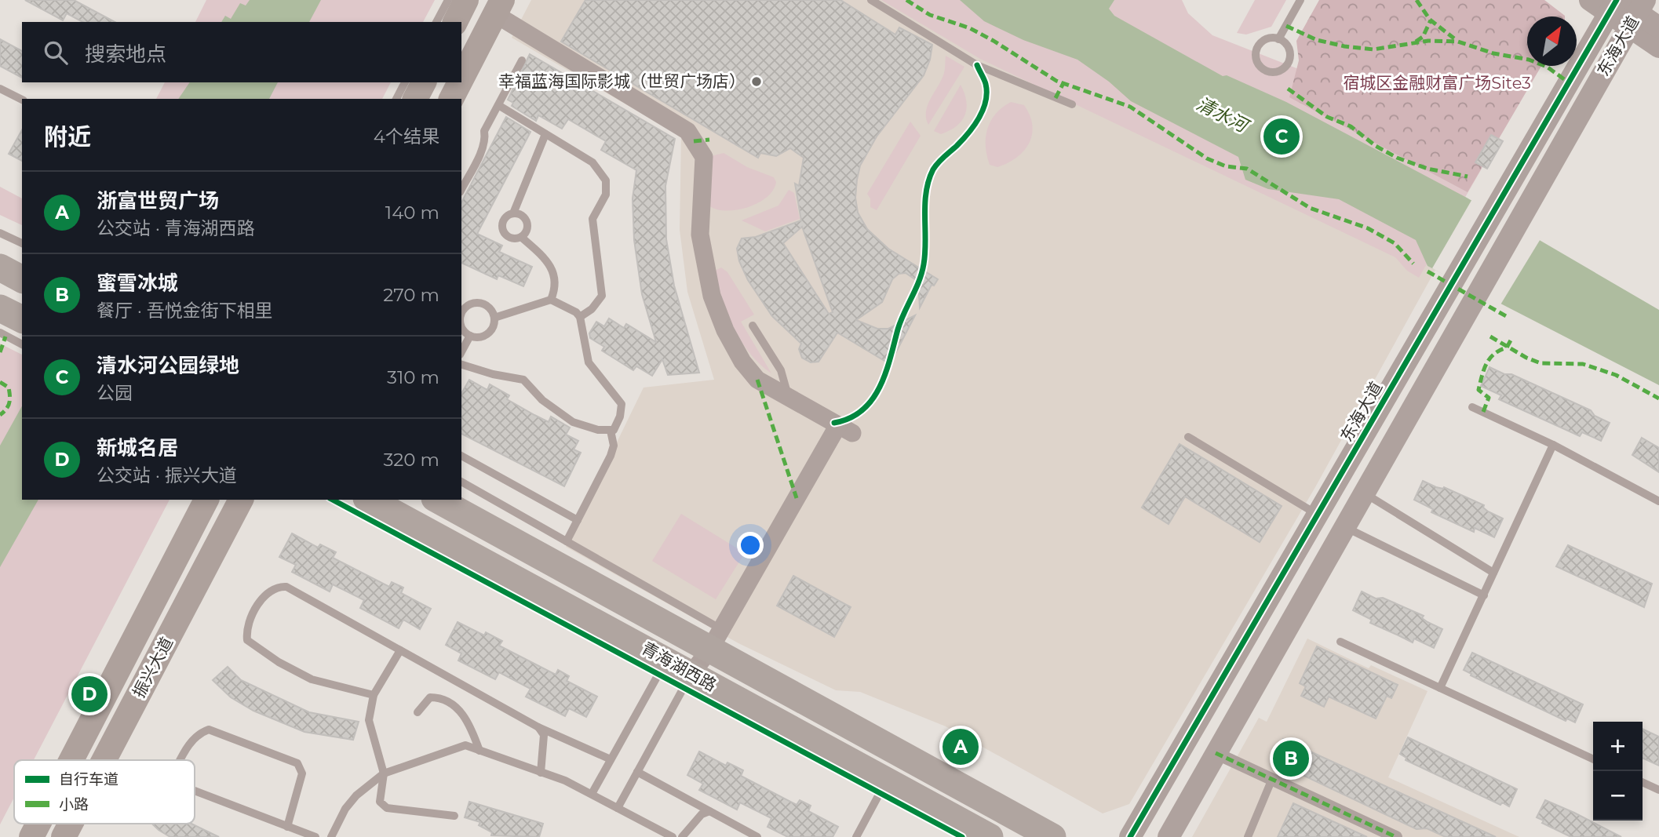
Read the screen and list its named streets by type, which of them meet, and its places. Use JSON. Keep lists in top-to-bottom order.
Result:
{
  "streets": {
    "main road": ["青海湖西路", "振兴大道"],
    "street": ["东海大道"]
  },
  "water": ["清水河"],
  "parks": ["宿城区金融财富广场Site3"],
  "places": ["幸福蓝海国际影城（世贸广场店）"],
  "legend": ["自行车道", "小路"],
  "north": "top right",
  "page": {
    "search": "搜索地点",
    "heading": ["附近", "4个结果"],
    "pins": [
      "C",
      "D",
      "A",
      "B"
    ],
    "list": [
      {
        "mark": "A",
        "name": "浙富世贸广场",
        "note": "公交站 · 青海湖西路",
        "value": "140 m"
      },
      {
        "mark": "B",
        "name": "蜜雪冰城",
        "note": "餐厅 · 吾悦金街下相里",
        "value": "270 m"
      },
      {
        "mark": "C",
        "name": "清水河公园绿地",
        "note": "公园",
        "value": "310 m"
      },
      {
        "mark": "D",
        "name": "新城名居",
        "note": "公交站 · 振兴大道",
        "value": "320 m"
      }
    ],
    "map_buttons": ["+", "−"]
  }
}
